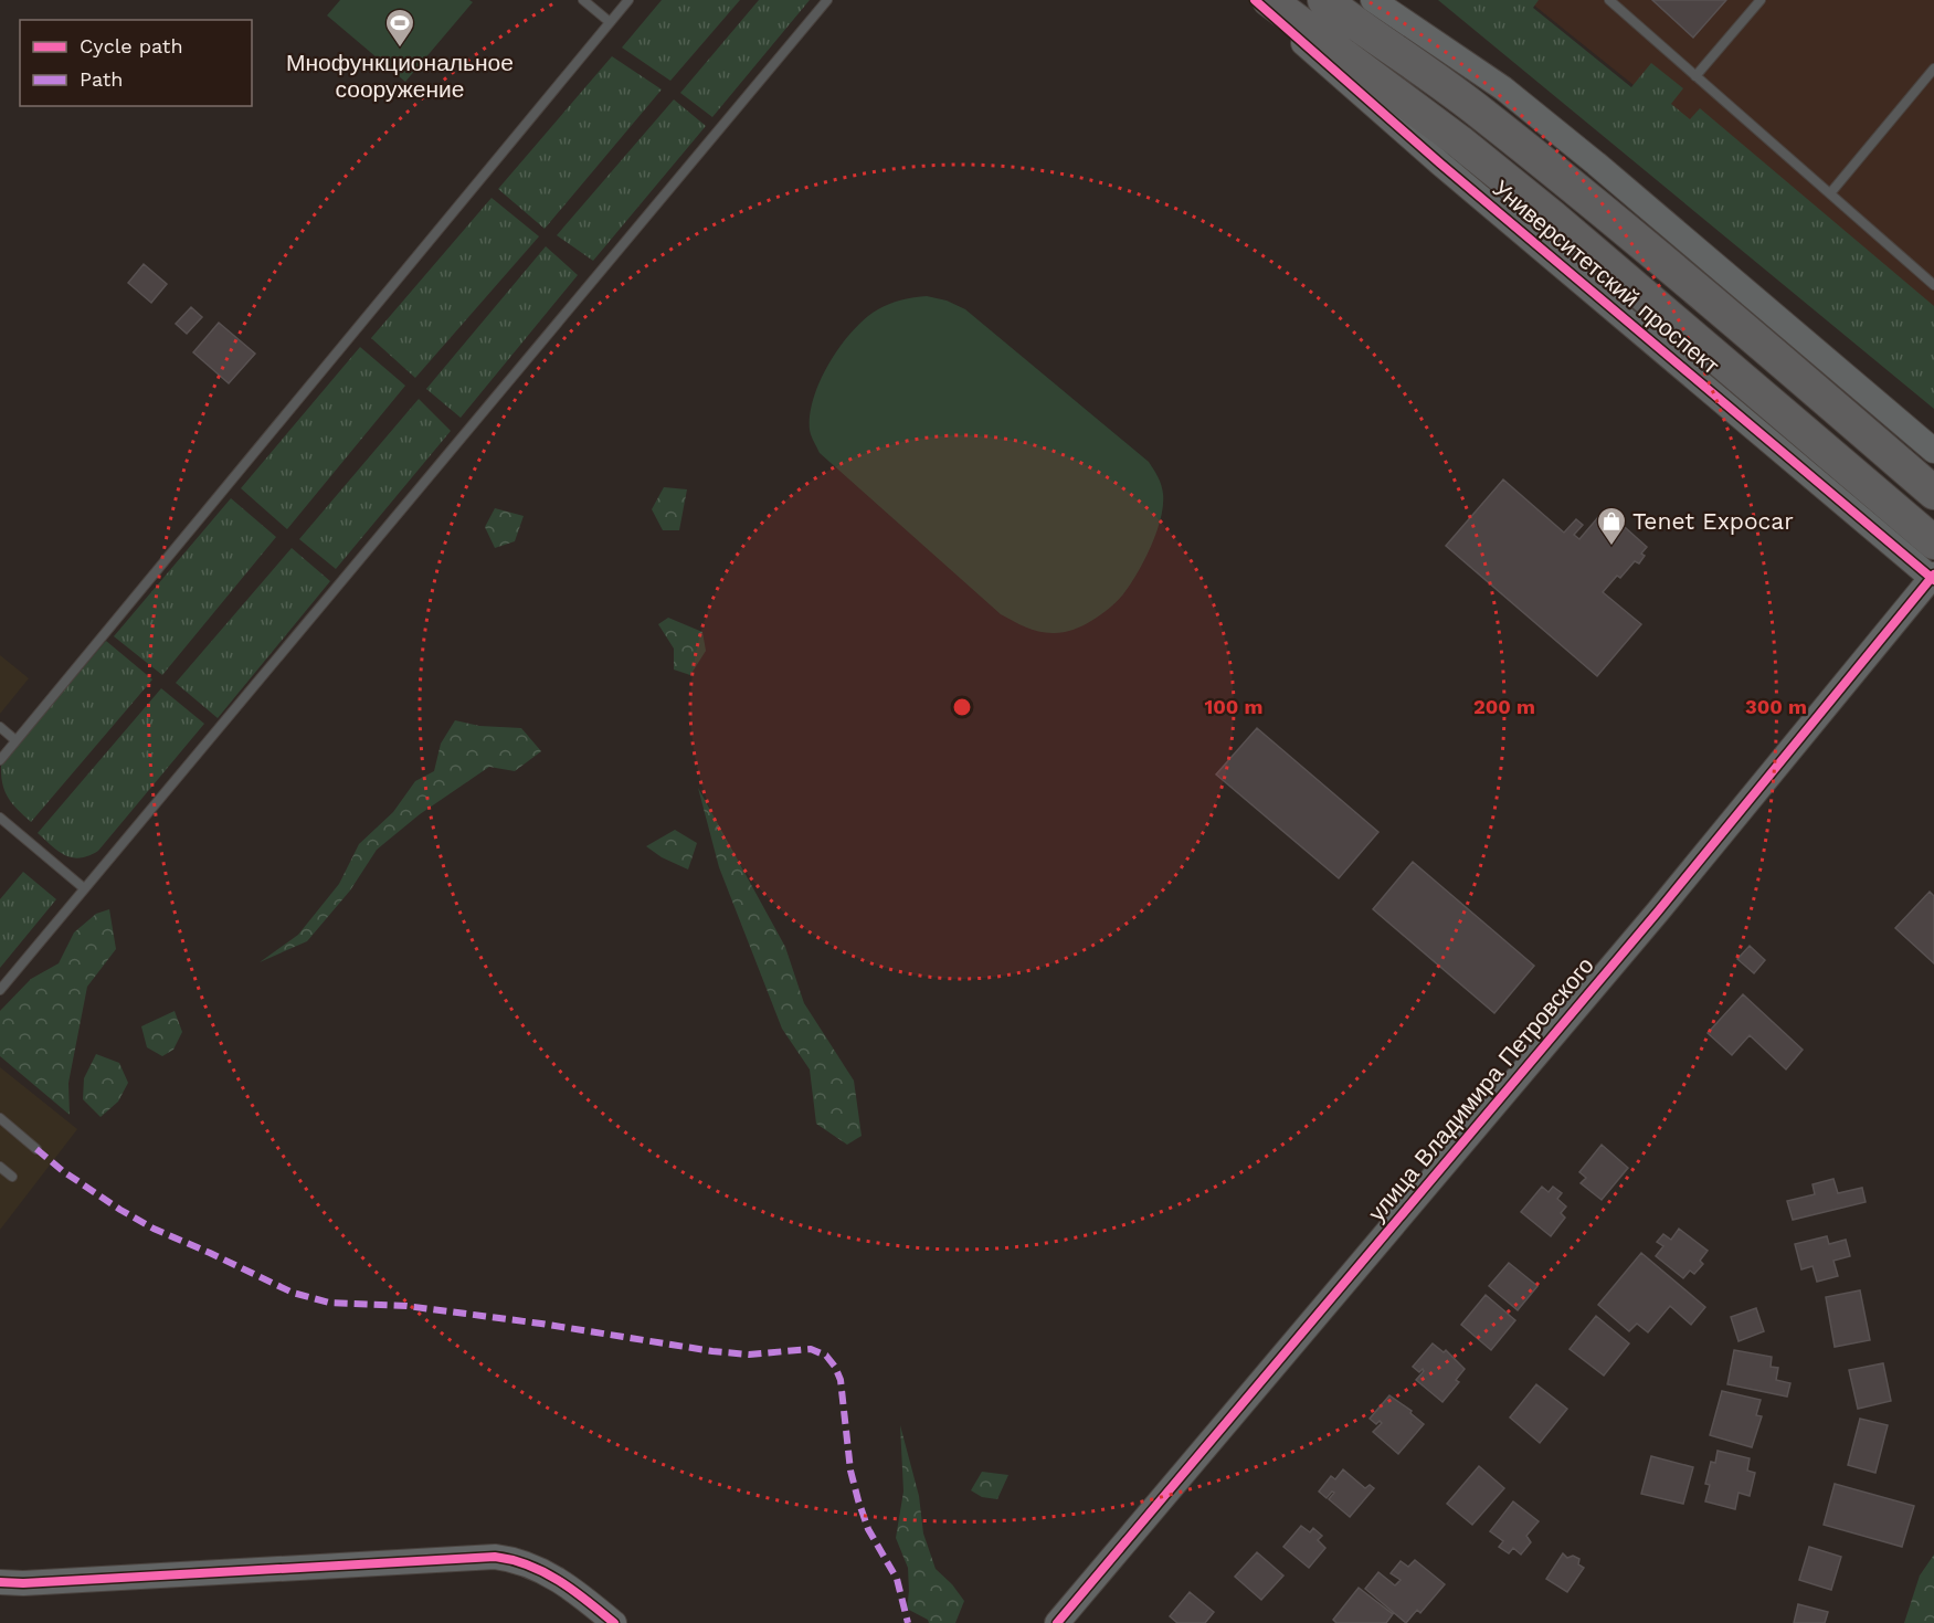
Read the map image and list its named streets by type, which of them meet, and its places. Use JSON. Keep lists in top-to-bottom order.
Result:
{
  "streets": {
    "highway": ["Университетский проспект"],
    "street": ["улица Владимира Петровского"]
  },
  "crossings": [
    ["Университетский проспект", "улица Владимира Петровского"]
  ],
  "places": {
    "sports": ["Мнофункциональное сооружение"],
    "shop": ["Tenet Expocar"]
  },
  "legend": ["Cycle path", "Path"],
  "rings": ["100 m", "200 m", "300 m"]
}
